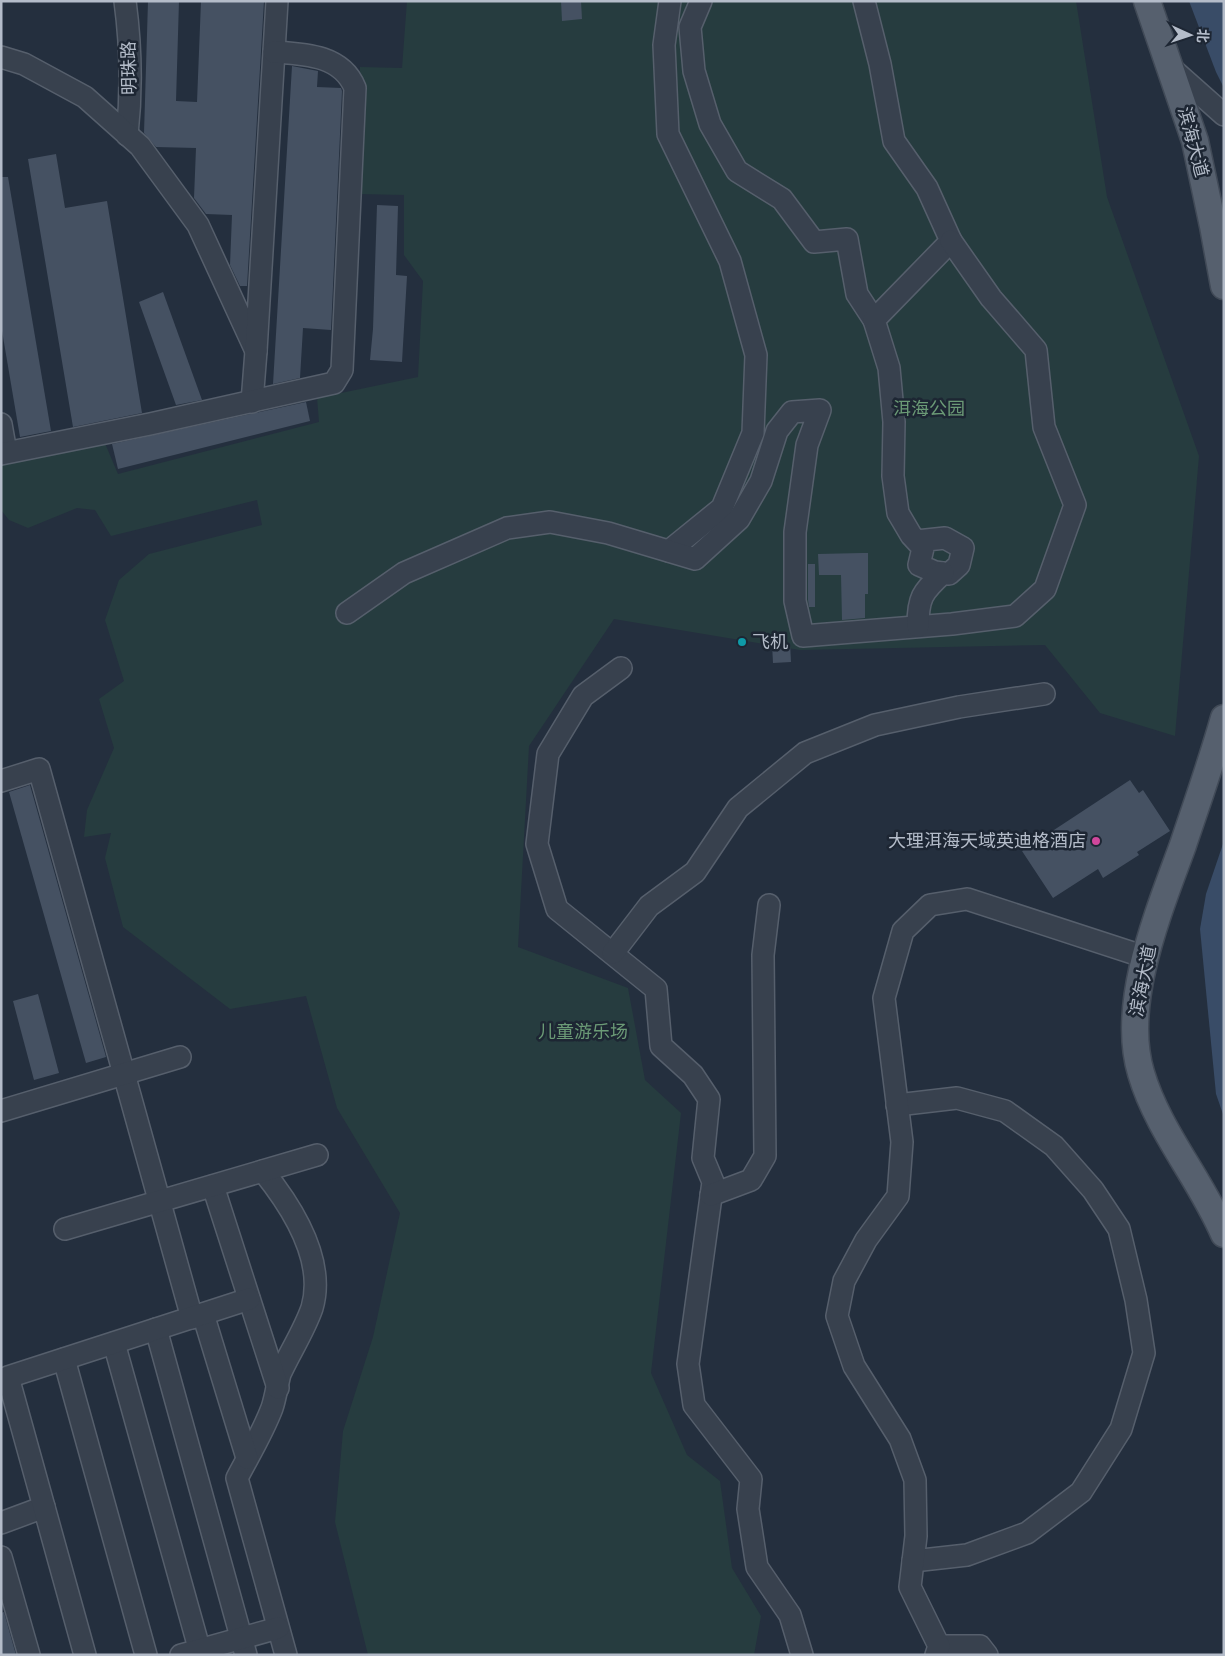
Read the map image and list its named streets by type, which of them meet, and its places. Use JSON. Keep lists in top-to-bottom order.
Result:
{
  "streets": {
    "main road": ["滨海大道"],
    "street": ["明珠路"]
  },
  "parks": ["洱海公园", "儿童游乐场"],
  "places": ["飞机", "大理洱海天域英迪格酒店"],
  "north": "right"
}
